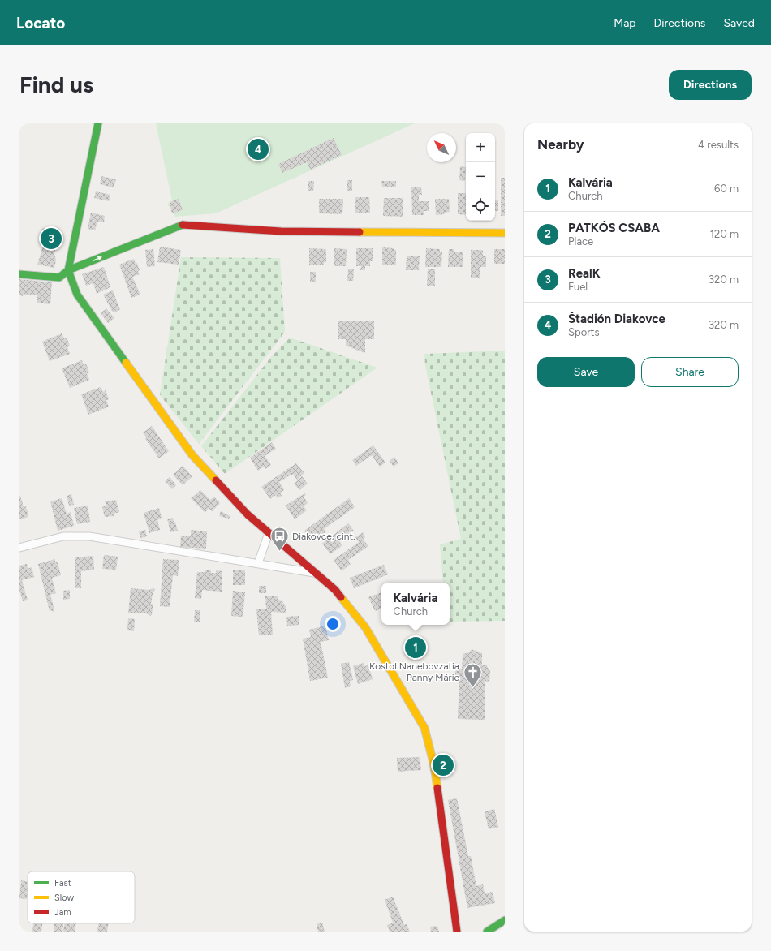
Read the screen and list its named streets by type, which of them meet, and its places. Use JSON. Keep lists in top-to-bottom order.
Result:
{
  "places": {
    "bus stop": ["Diakovce, cint."],
    "church": ["Kostol Nanebovzatia Panny Márie"]
  },
  "legend": ["Fast", "Slow", "Jam"],
  "north": "top left",
  "page": {
    "header": "Locato",
    "nav": ["Map", "Directions", "Saved"],
    "buttons": [
      "Directions",
      ["Save", "Share"]
    ],
    "title": "Find us",
    "heading": ["Nearby", "4 results"],
    "map_buttons": ["+", "−"],
    "pins": [
      "4",
      "3",
      "1",
      "2"
    ],
    "list": [
      {
        "mark": "1",
        "name": "Kalvária",
        "note": "Church",
        "value": "60 m"
      },
      {
        "mark": "2",
        "name": "PATKÓS CSABA",
        "note": "Place",
        "value": "120 m"
      },
      {
        "mark": "3",
        "name": "RealK",
        "note": "Fuel",
        "value": "320 m"
      },
      {
        "mark": "4",
        "name": "Štadión Diakovce",
        "note": "Sports",
        "value": "320 m"
      }
    ],
    "popup": ["Kalvária", "Church"]
  }
}
